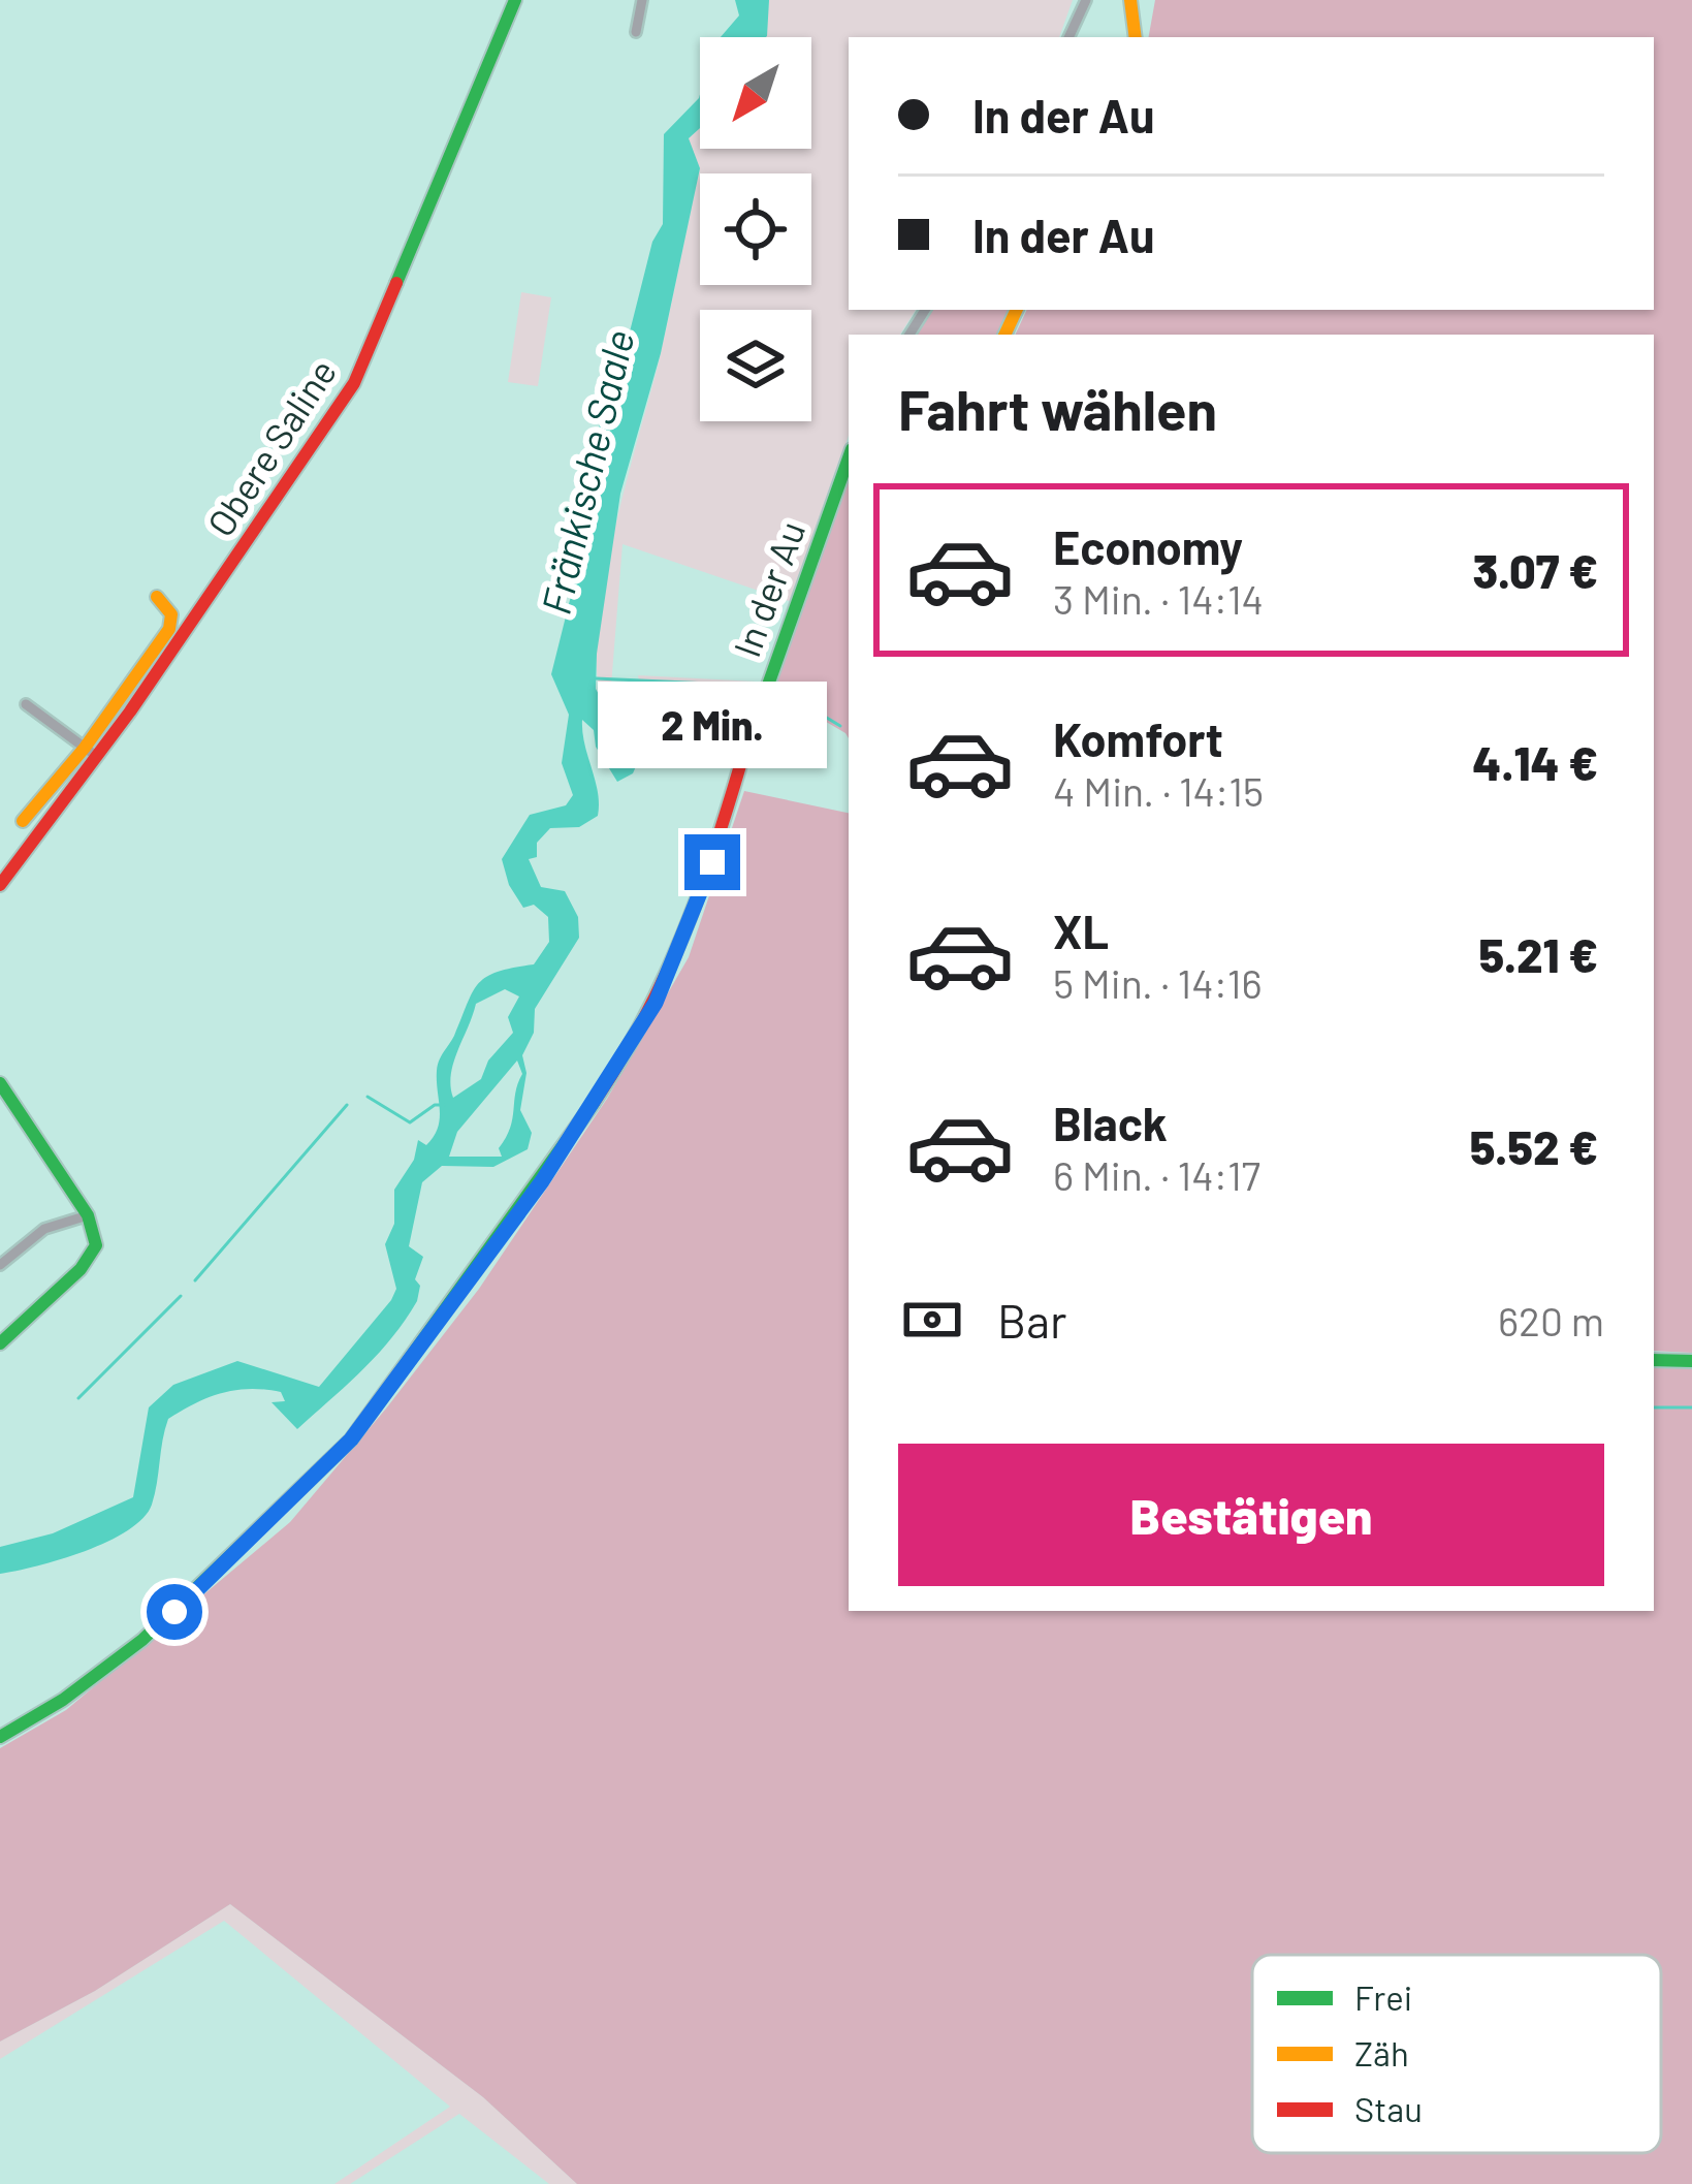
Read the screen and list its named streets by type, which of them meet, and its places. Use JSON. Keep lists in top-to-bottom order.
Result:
{
  "streets": {
    "street": ["Obere Saline", "In der Au"]
  },
  "water": ["Fränkische Saale"],
  "legend": ["Frei", "Zäh", "Stau"],
  "north": "bottom left",
  "page": {
    "banner": ["In der Au", "In der Au"],
    "heading": "Fahrt wählen",
    "list": [
      {
        "name": "Economy",
        "note": "3 Min. · 14:14",
        "value": "3.07 €"
      },
      {
        "name": "Komfort",
        "note": "4 Min. · 14:15",
        "value": "4.14 €"
      },
      {
        "name": "XL",
        "note": "5 Min. · 14:16",
        "value": "5.21 €"
      },
      {
        "name": "Black",
        "note": "6 Min. · 14:17",
        "value": "5.52 €"
      }
    ],
    "bubble": "2 Min.",
    "pay": ["Bar", "620 m"],
    "buttons": "Bestätigen"
  }
}
